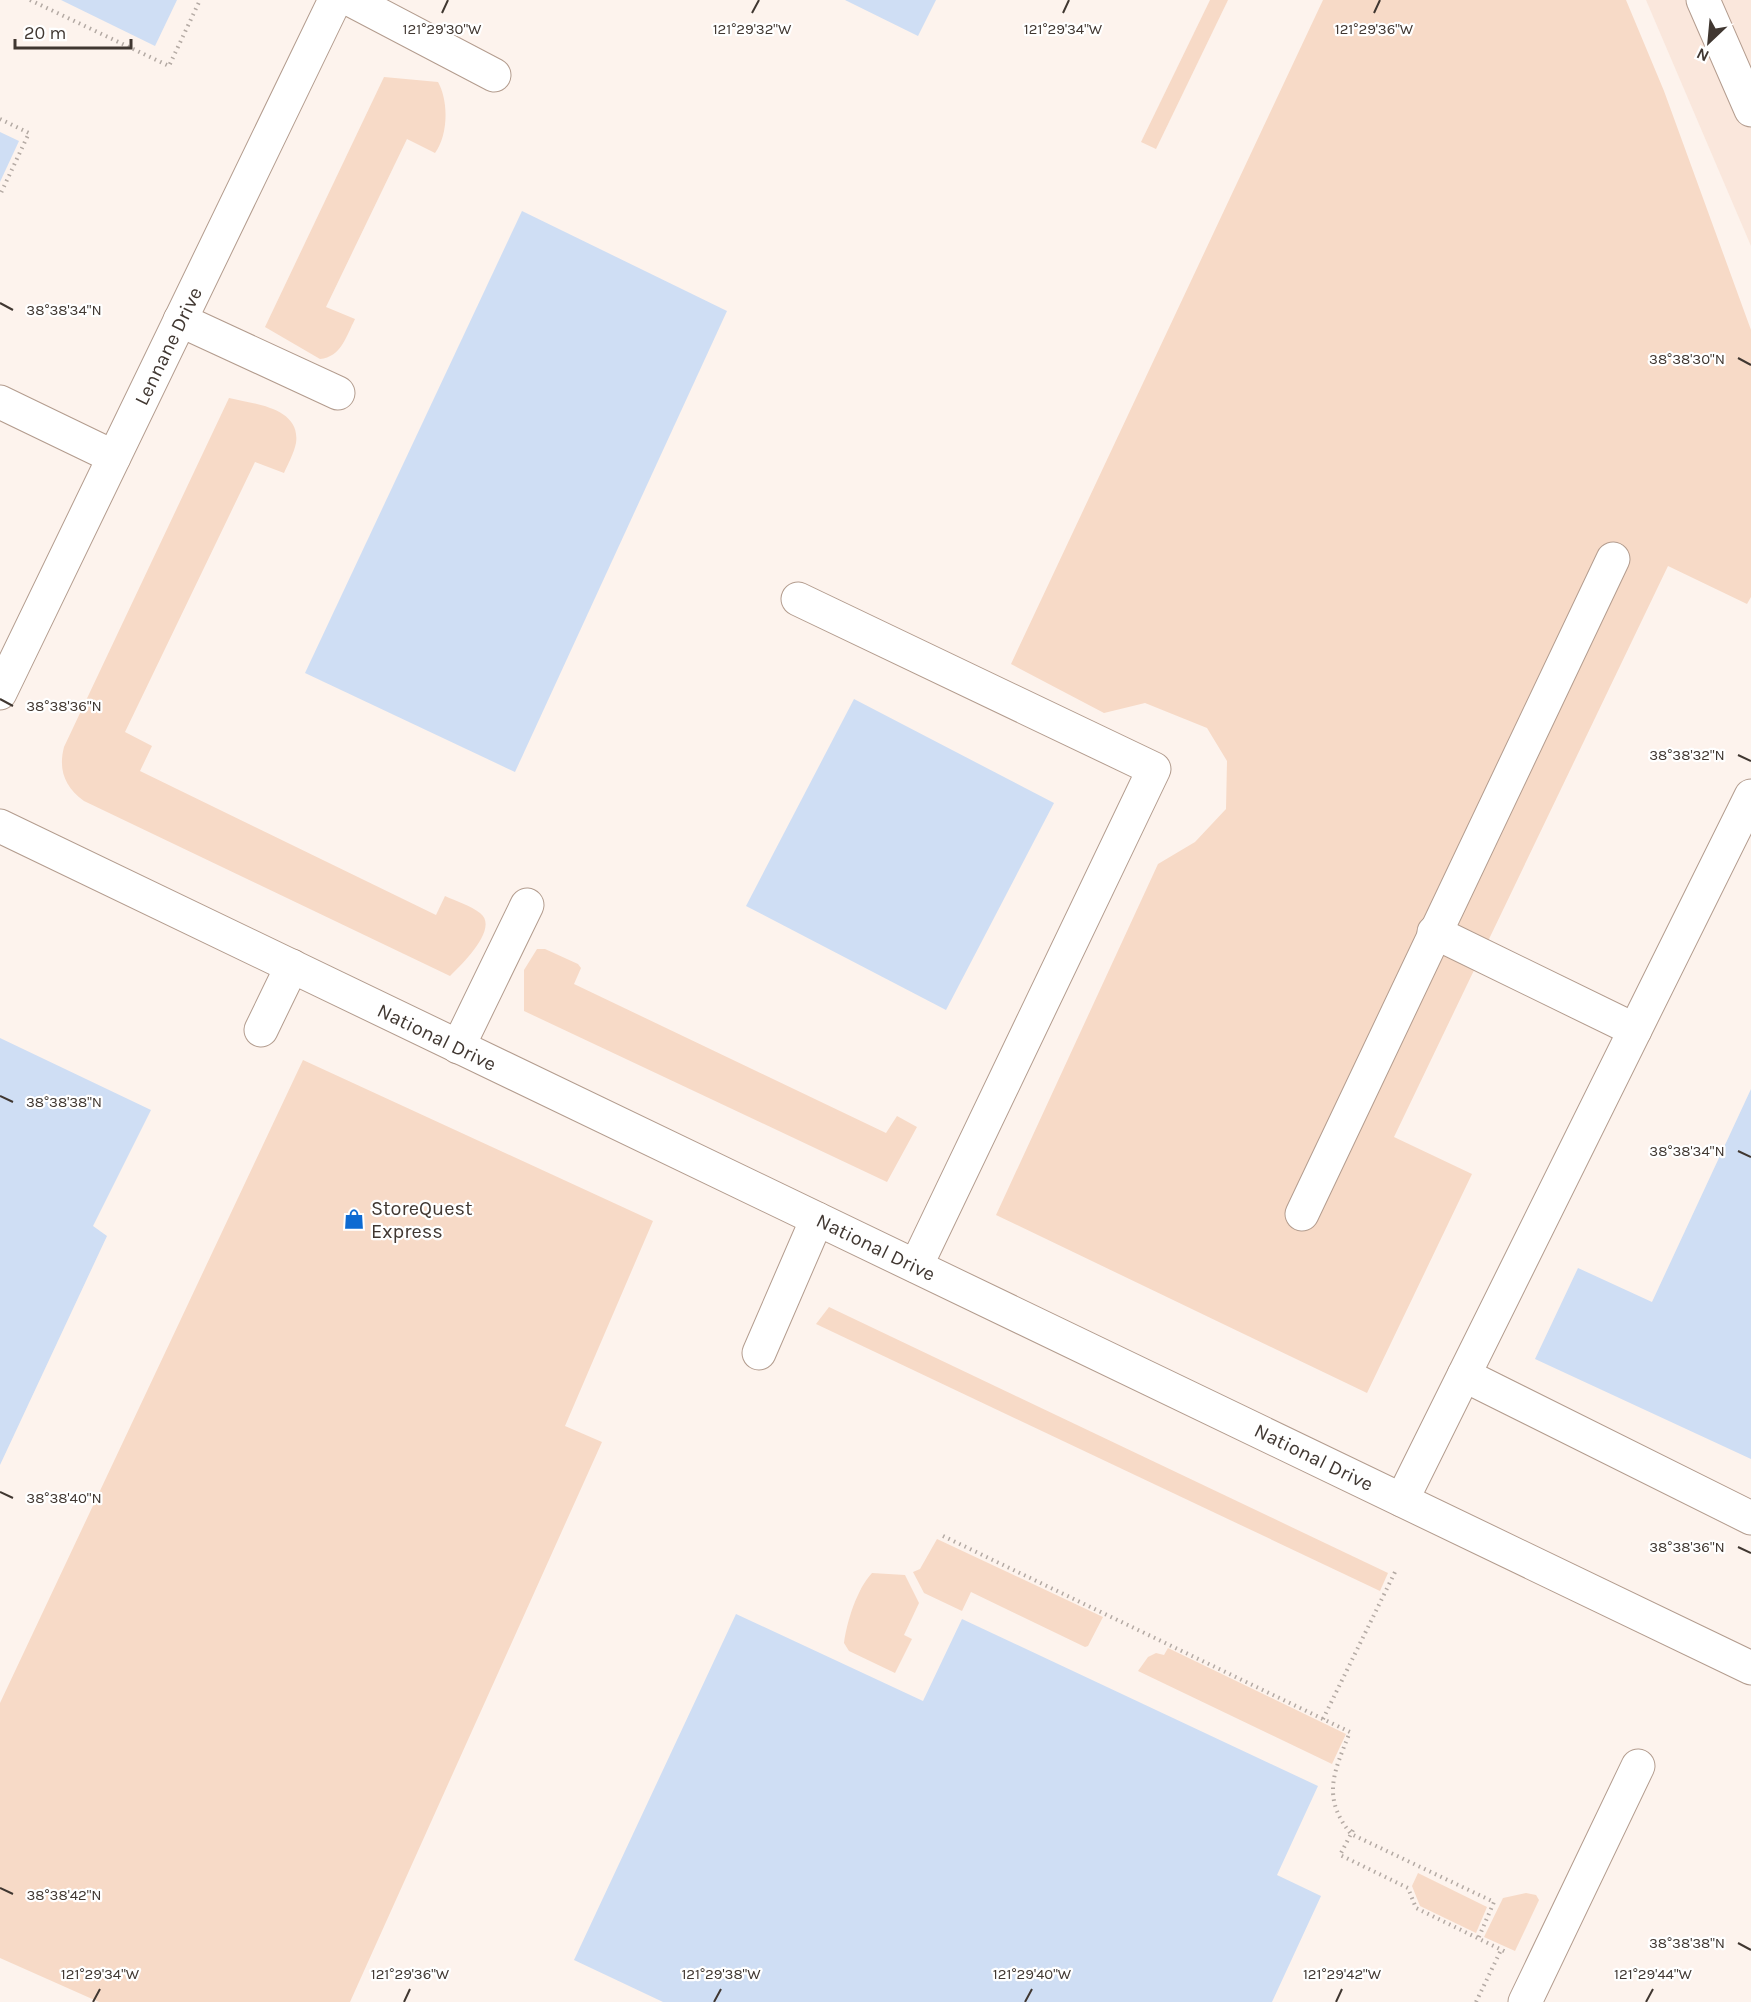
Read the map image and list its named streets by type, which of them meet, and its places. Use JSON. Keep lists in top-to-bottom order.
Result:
{
  "streets": {
    "street": ["Lennane Drive", "National Drive"]
  },
  "places": {
    "shop": ["StoreQuest Express"]
  },
  "scale_bar": "20 m",
  "north": "bottom left",
  "coordinates": [
    "121°29'30\"W",
    "121°29'32\"W",
    "121°29'34\"W",
    "121°29'36\"W",
    "38°38'34\"N",
    "38°38'30\"N",
    "38°38'36\"N",
    "38°38'32\"N",
    "38°38'38\"N",
    "38°38'40\"N",
    "38°38'42\"N",
    "121°29'38\"W",
    "121°29'40\"W",
    "121°29'42\"W",
    "121°29'44\"W"
  ]
}
